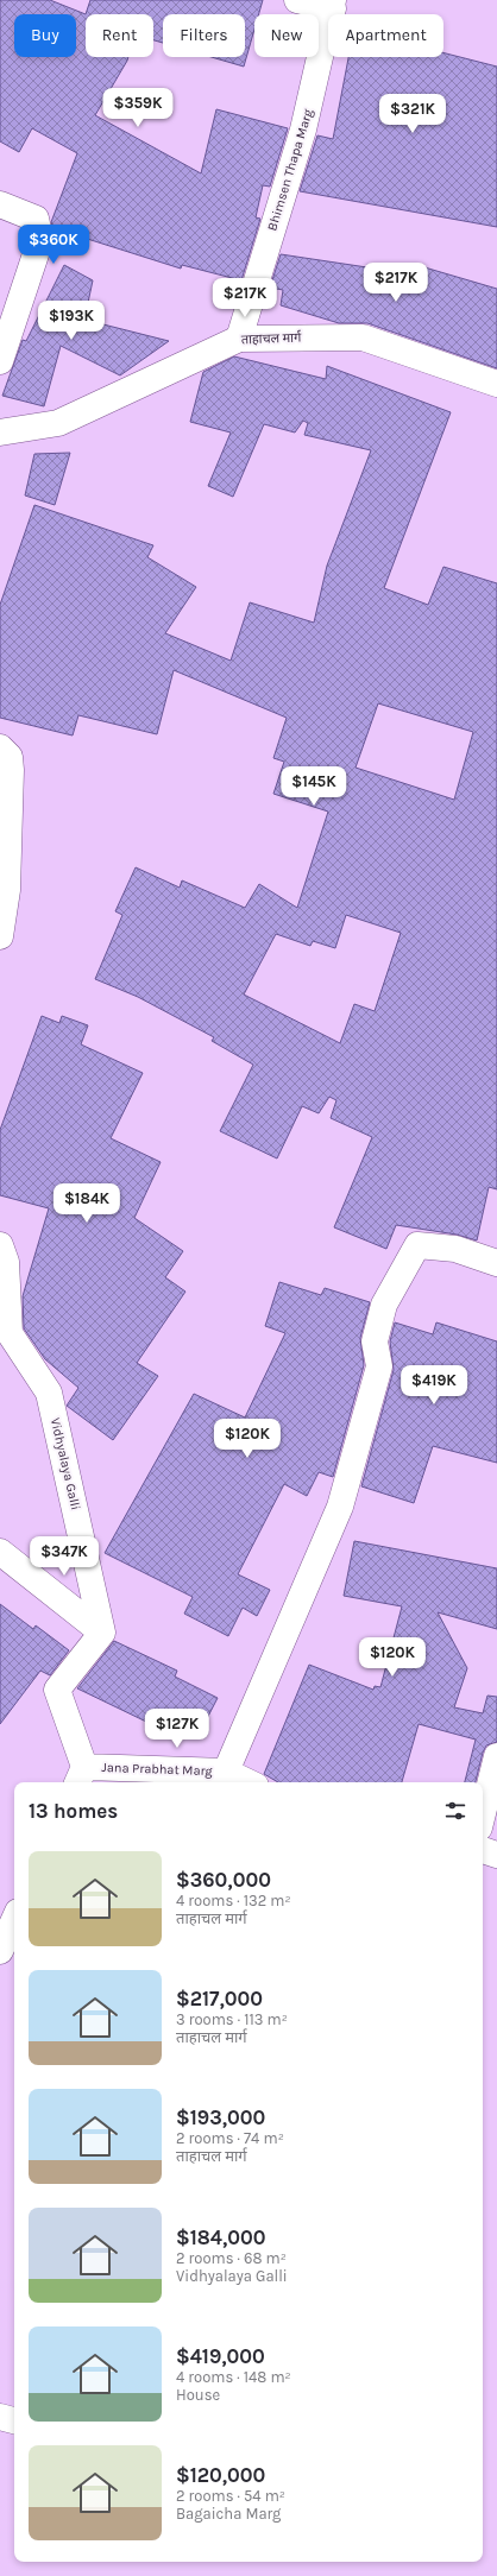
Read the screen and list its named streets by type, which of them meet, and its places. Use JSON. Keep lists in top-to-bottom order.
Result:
{
  "streets": {
    "street": [
      "Bhimsen Thapa Marg",
      "ताहाचल मार्ग",
      "Vidhyalaya Galli",
      "Jana Prabhat Marg"
    ]
  },
  "crossings": [
    ["Bhimsen Thapa Marg", "ताहाचल मार्ग"]
  ],
  "page": {
    "chip": [
      "Buy",
      "Rent",
      "Filters",
      "New",
      "Apartment"
    ],
    "price": [
      "$359K",
      "$321K",
      "$360K",
      "$217K",
      "$217K",
      "$193K",
      "$145K",
      "$184K",
      "$419K",
      "$120K",
      "$347K",
      "$120K",
      "$127K"
    ],
    "heading": "13 homes",
    "list": [
      {
        "name": "$360,000",
        "note": "4 rooms · 132 m² · ताहाचल मार्ग"
      },
      {
        "name": "$217,000",
        "note": "3 rooms · 113 m² · ताहाचल मार्ग"
      },
      {
        "name": "$193,000",
        "note": "2 rooms · 74 m² · ताहाचल मार्ग"
      },
      {
        "name": "$184,000",
        "note": "2 rooms · 68 m² · Vidhyalaya Galli"
      },
      {
        "name": "$419,000",
        "note": "4 rooms · 148 m² · House"
      },
      {
        "name": "$120,000",
        "note": "2 rooms · 54 m² · Bagaicha Marg"
      }
    ]
  }
}
